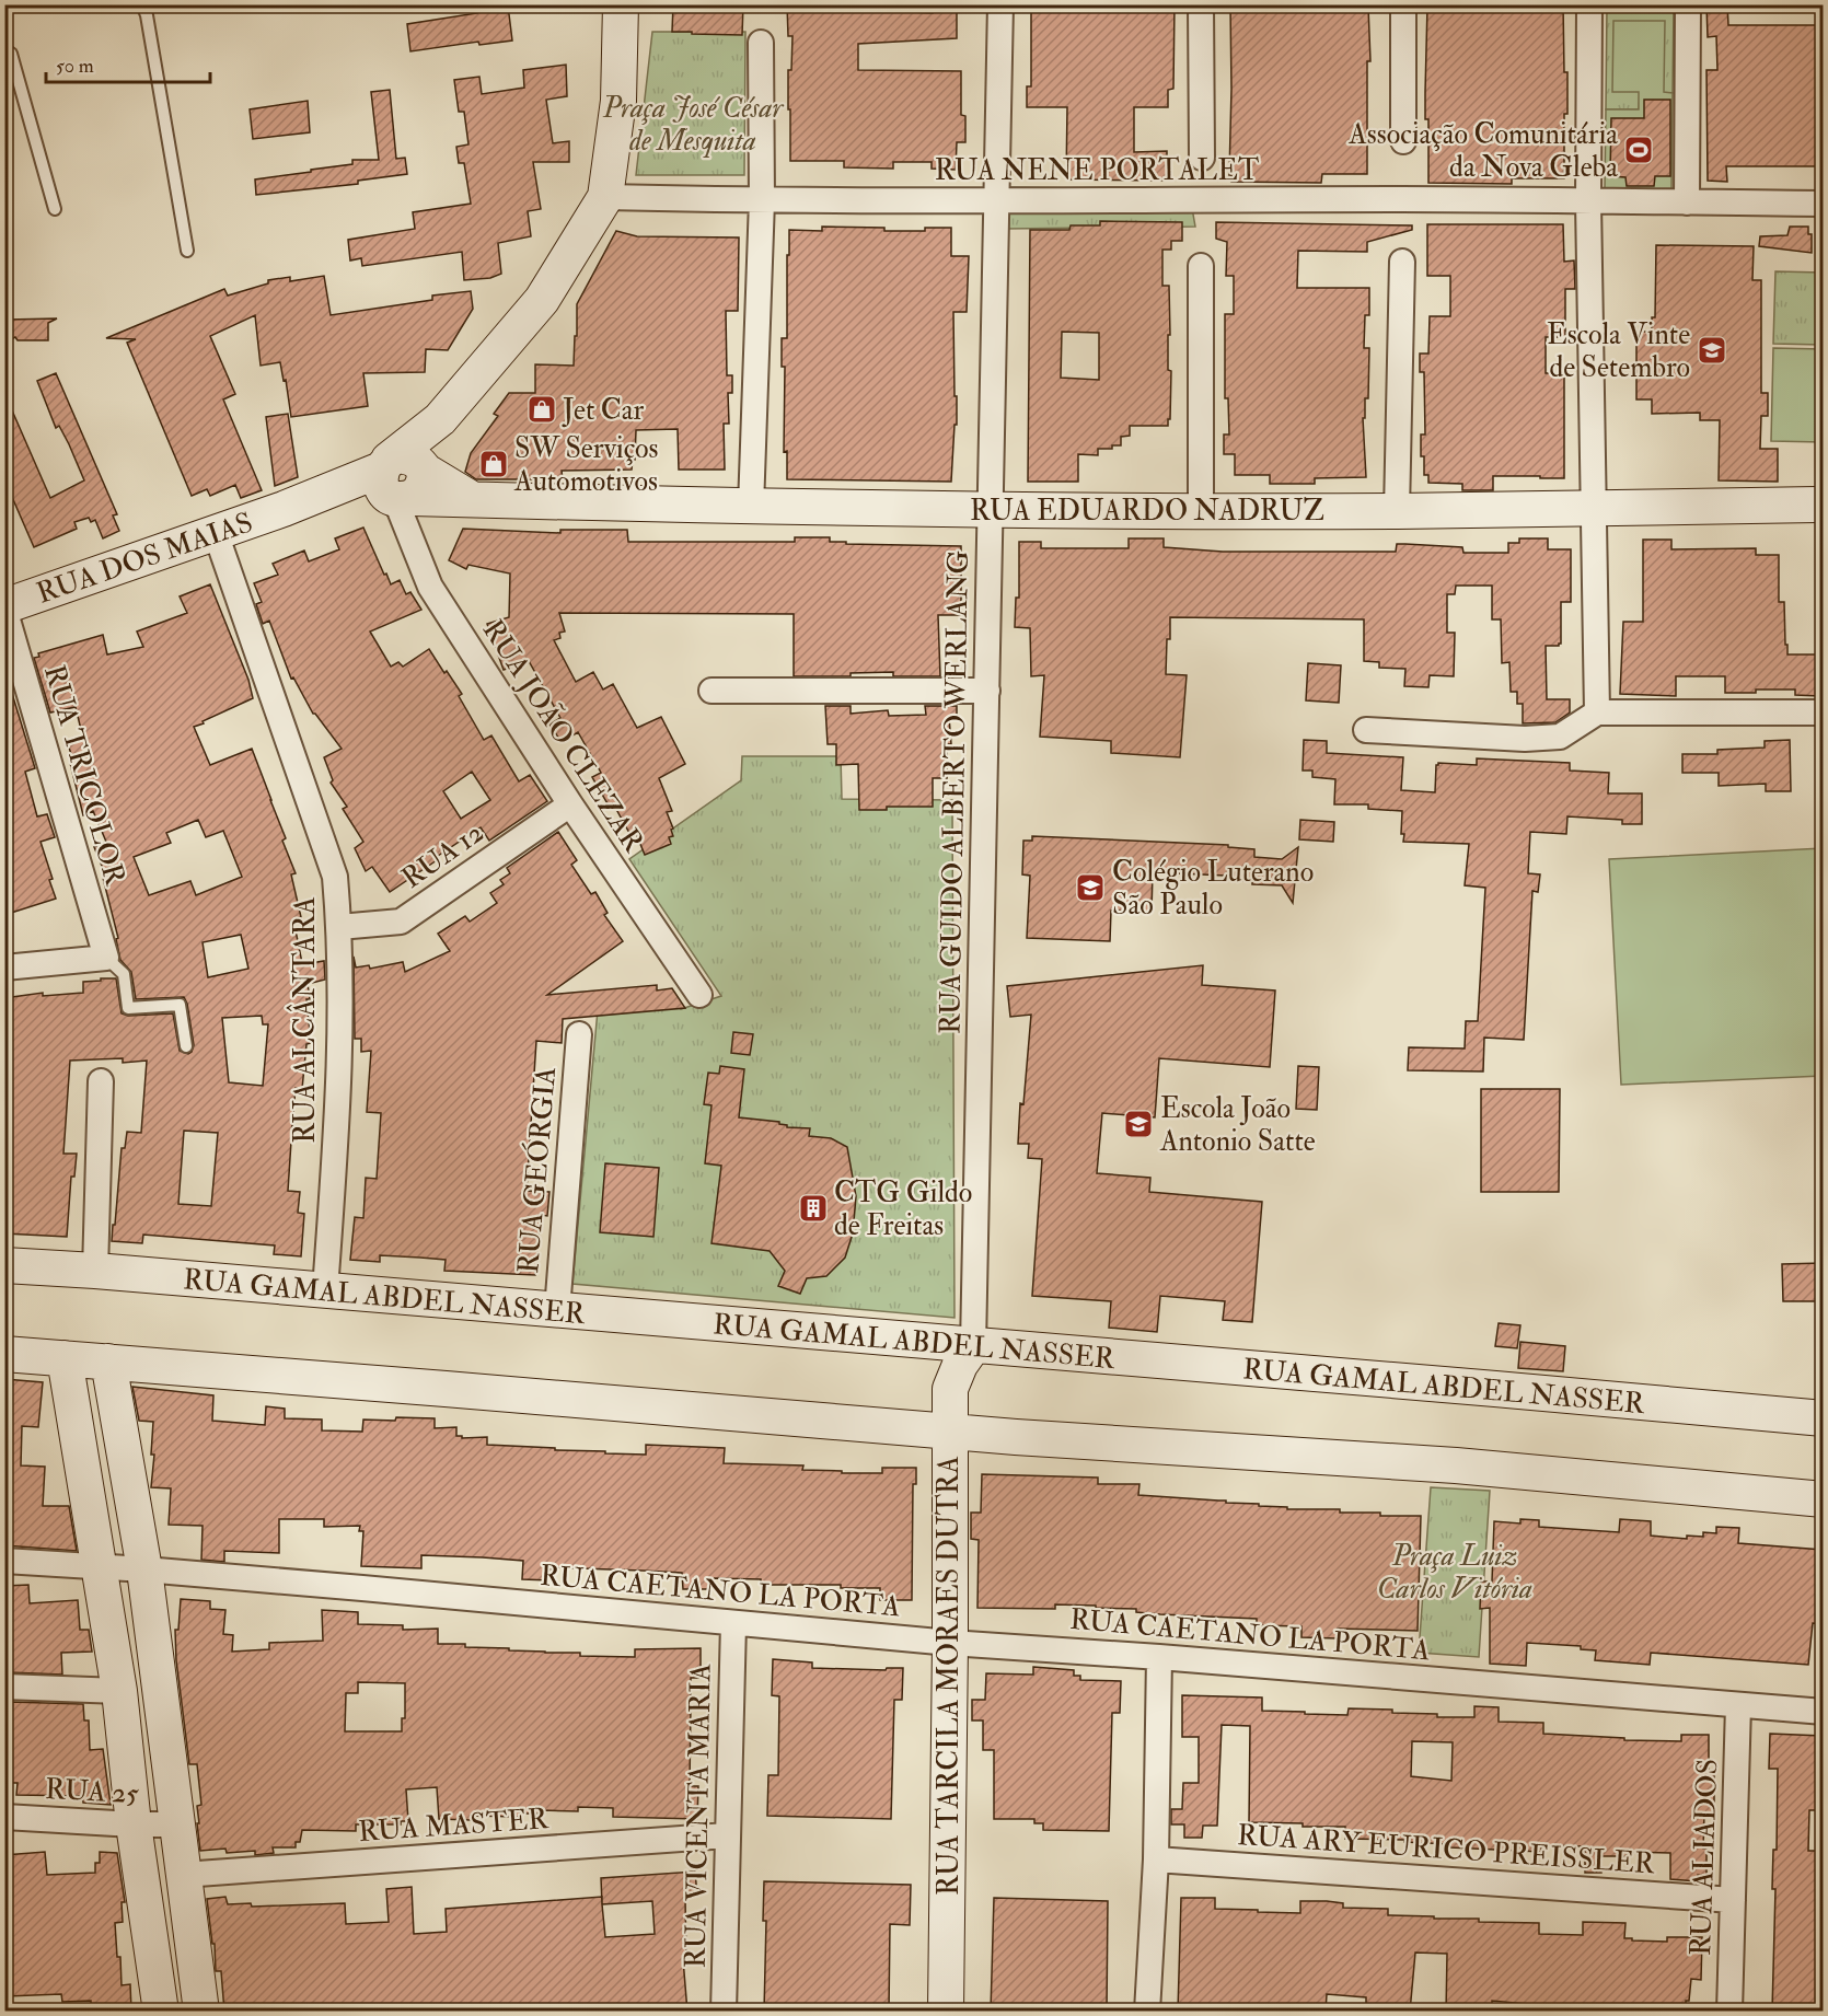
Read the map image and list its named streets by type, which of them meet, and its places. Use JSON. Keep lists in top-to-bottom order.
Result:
{
  "streets": {
    "street": [
      "RUA NENE PORTALET",
      "RUA EDUARDO NADRUZ",
      "RUA DOS MAIAS",
      "RUA JOÃO CLEZAR",
      "RUA TRICOLOR",
      "RUA GUIDO ALBERTO WERLANG",
      "RUA 12",
      "RUA ALCÂNTARA",
      "RUA GEÓRGIA",
      "RUA GAMAL ABDEL NASSER",
      "RUA CAETANO LA PORTA",
      "RUA TARCILA MORAES DUTRA",
      "RUA 25",
      "RUA VICENTA MARIA",
      "RUA MASTER",
      "RUA ARY EURICO PREISSLER",
      "RUA ALIADOS"
    ]
  },
  "crossings": [
    ["RUA NENE PORTALET", "RUA GUIDO ALBERTO WERLANG"],
    ["RUA EDUARDO NADRUZ", "RUA DOS MAIAS"],
    ["RUA EDUARDO NADRUZ", "RUA JOÃO CLEZAR"],
    ["RUA EDUARDO NADRUZ", "RUA GUIDO ALBERTO WERLANG"],
    ["RUA DOS MAIAS", "RUA JOÃO CLEZAR"],
    ["RUA DOS MAIAS", "RUA TRICOLOR"],
    ["RUA DOS MAIAS", "RUA ALCÂNTARA"],
    ["RUA JOÃO CLEZAR", "RUA 12"],
    ["RUA GUIDO ALBERTO WERLANG", "RUA GAMAL ABDEL NASSER"],
    ["RUA GUIDO ALBERTO WERLANG", "RUA TARCILA MORAES DUTRA"],
    ["RUA 12", "RUA ALCÂNTARA"],
    ["RUA ALCÂNTARA", "RUA GAMAL ABDEL NASSER"],
    ["RUA GEÓRGIA", "RUA GAMAL ABDEL NASSER"],
    ["RUA GAMAL ABDEL NASSER", "RUA TARCILA MORAES DUTRA"],
    ["RUA CAETANO LA PORTA", "RUA TARCILA MORAES DUTRA"],
    ["RUA CAETANO LA PORTA", "RUA VICENTA MARIA"],
    ["RUA CAETANO LA PORTA", "RUA ALIADOS"],
    ["RUA VICENTA MARIA", "RUA MASTER"],
    ["RUA ARY EURICO PREISSLER", "RUA ALIADOS"]
  ],
  "parks": ["Praça José César de Mesquita", "Praça Luiz Carlos Vitória"],
  "places": {
    "sports": ["Associação Comunitária da Nova Gleba"],
    "school or university": ["Escola Vinte de Setembro", "Colégio Luterano São Paulo", "Escola João Antonio Satte"],
    "shop": ["Jet Car", "SW Serviços Automotivos"],
    "building": ["CTG Gildo de Freitas"]
  },
  "scale_bar": "50 m"
}
